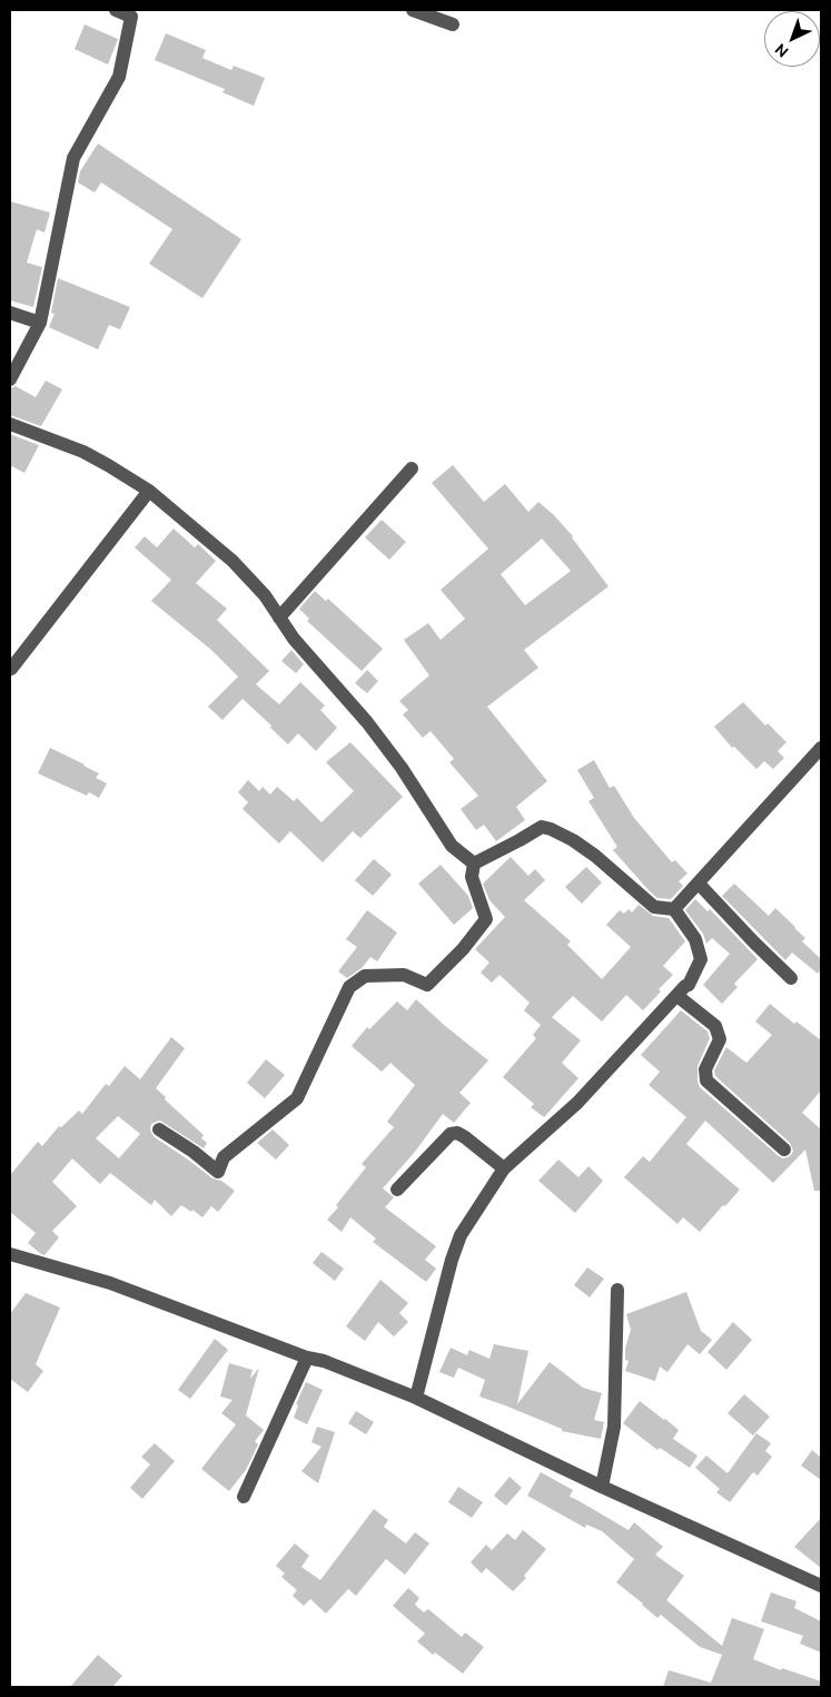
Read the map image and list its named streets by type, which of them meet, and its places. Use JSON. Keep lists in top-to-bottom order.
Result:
{
  "north": "bottom left"
}
